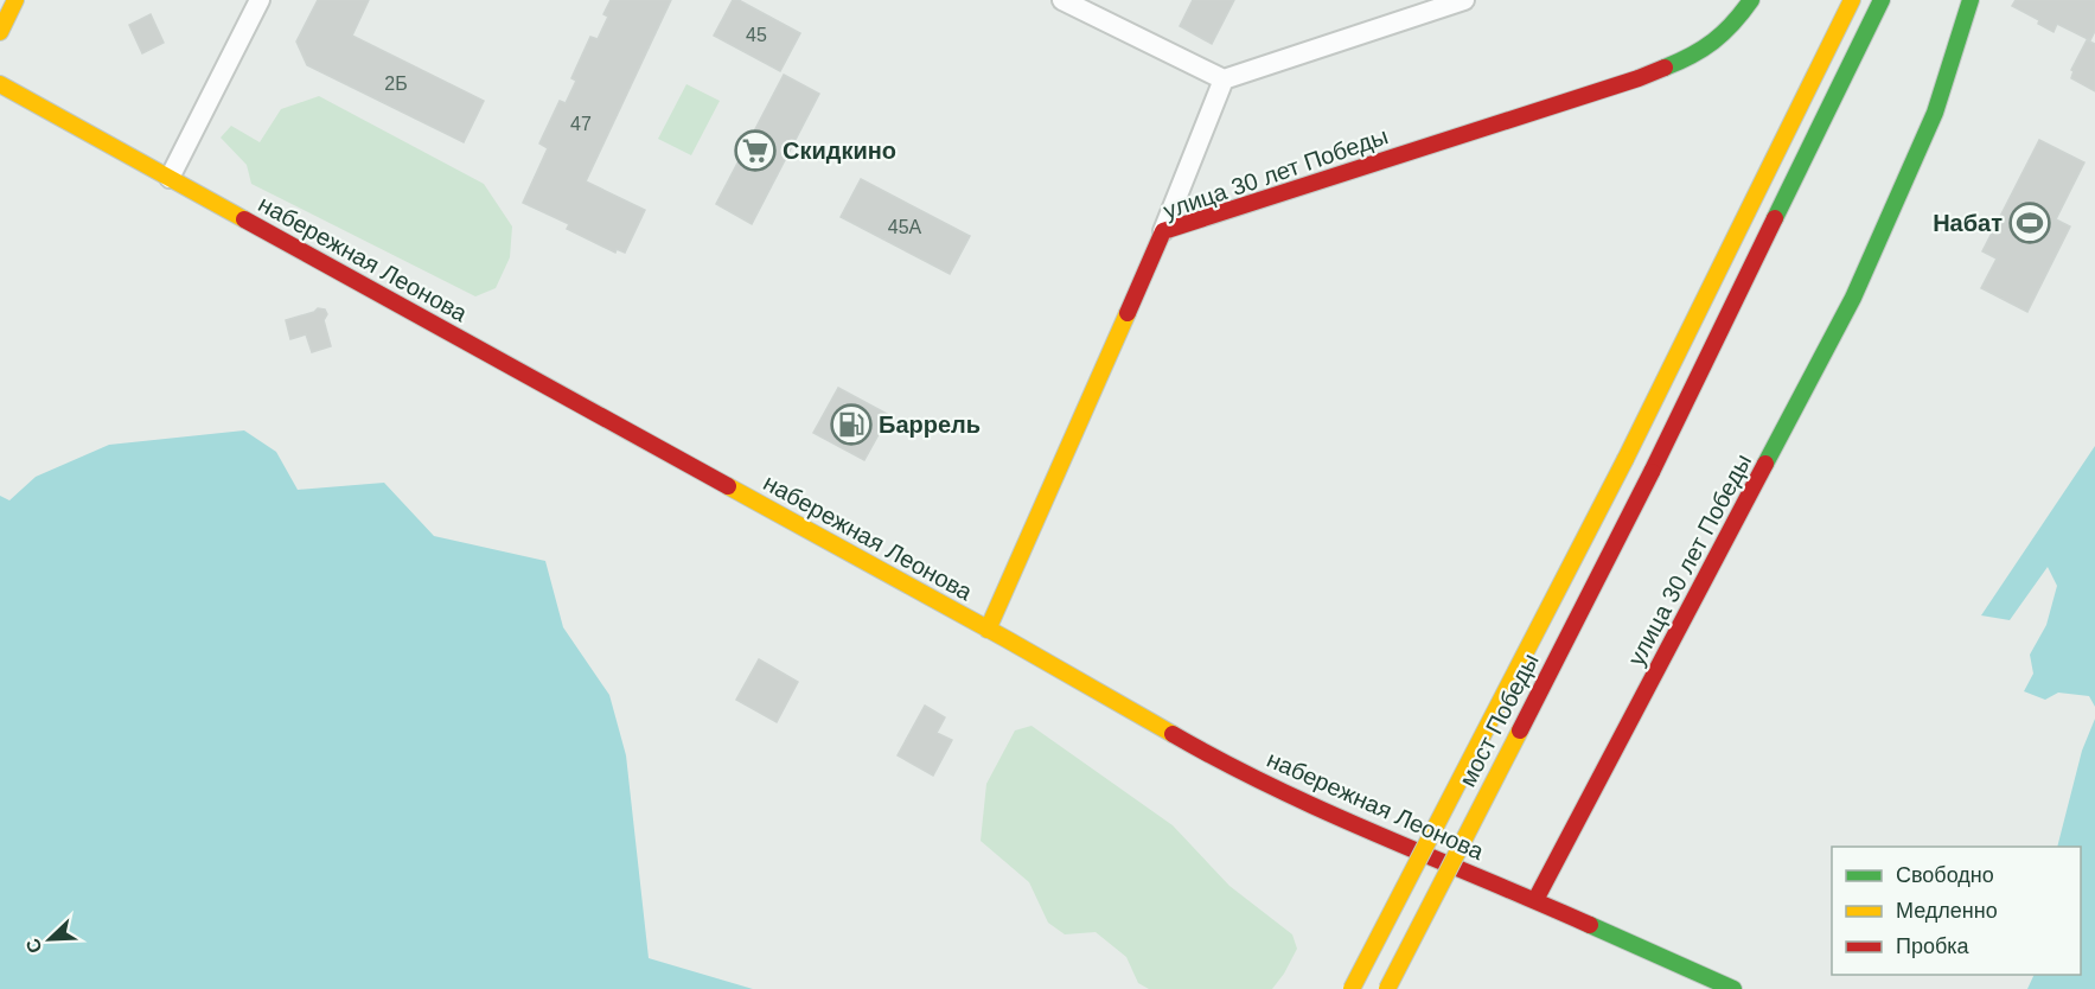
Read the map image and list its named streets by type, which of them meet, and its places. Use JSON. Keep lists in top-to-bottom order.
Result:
{
  "streets": {
    "main road": ["улица 30 лет Победы", "набережная Леонова", "мост Победы"]
  },
  "crossings": [
    ["улица 30 лет Победы", "набережная Леонова"]
  ],
  "places": {
    "supermarket": ["Скидкино"],
    "sports": ["Набат"],
    "fuel station": ["Баррель"]
  },
  "house_numbers": [
    "45",
    "2Б",
    "47",
    "45А"
  ],
  "legend": ["Свободно", "Медленно", "Пробка"],
  "north": "bottom left"
}
